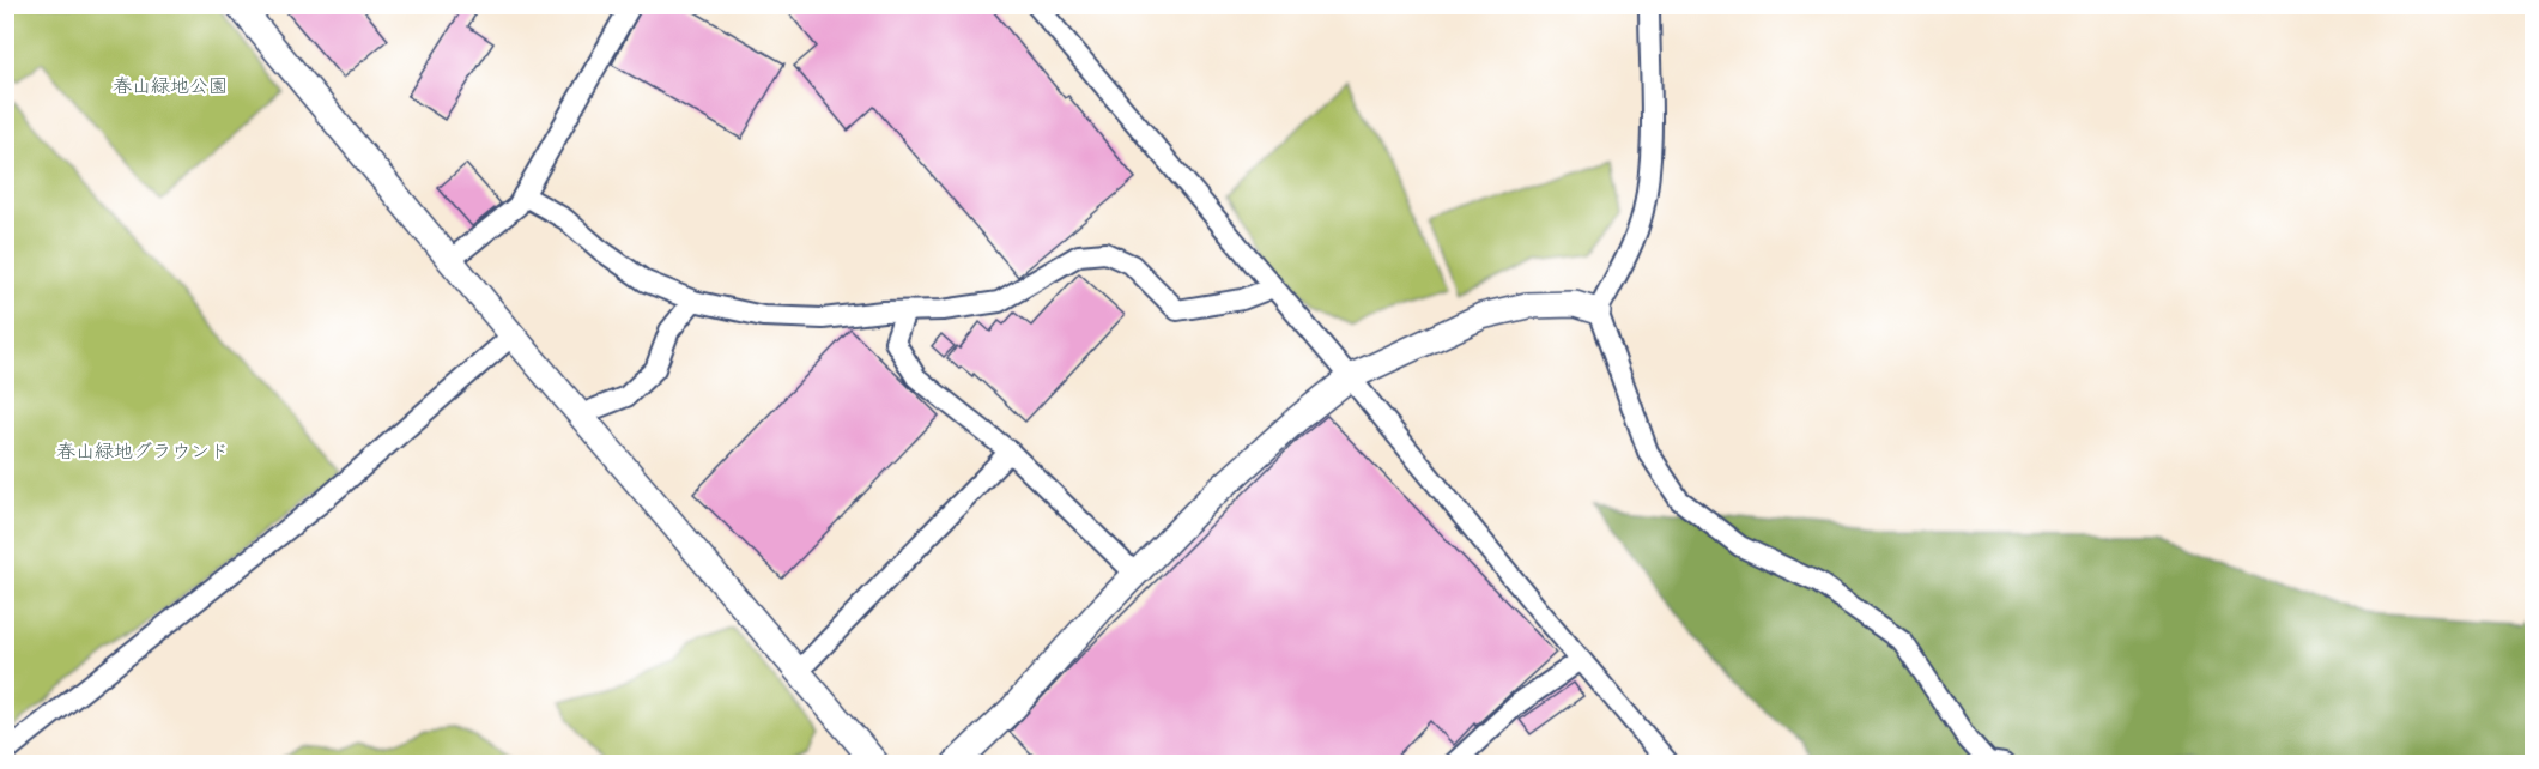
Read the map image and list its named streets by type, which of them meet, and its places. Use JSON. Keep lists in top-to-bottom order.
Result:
{
  "parks": ["春山緑地公園", "春山緑地グラウンド"]
}
